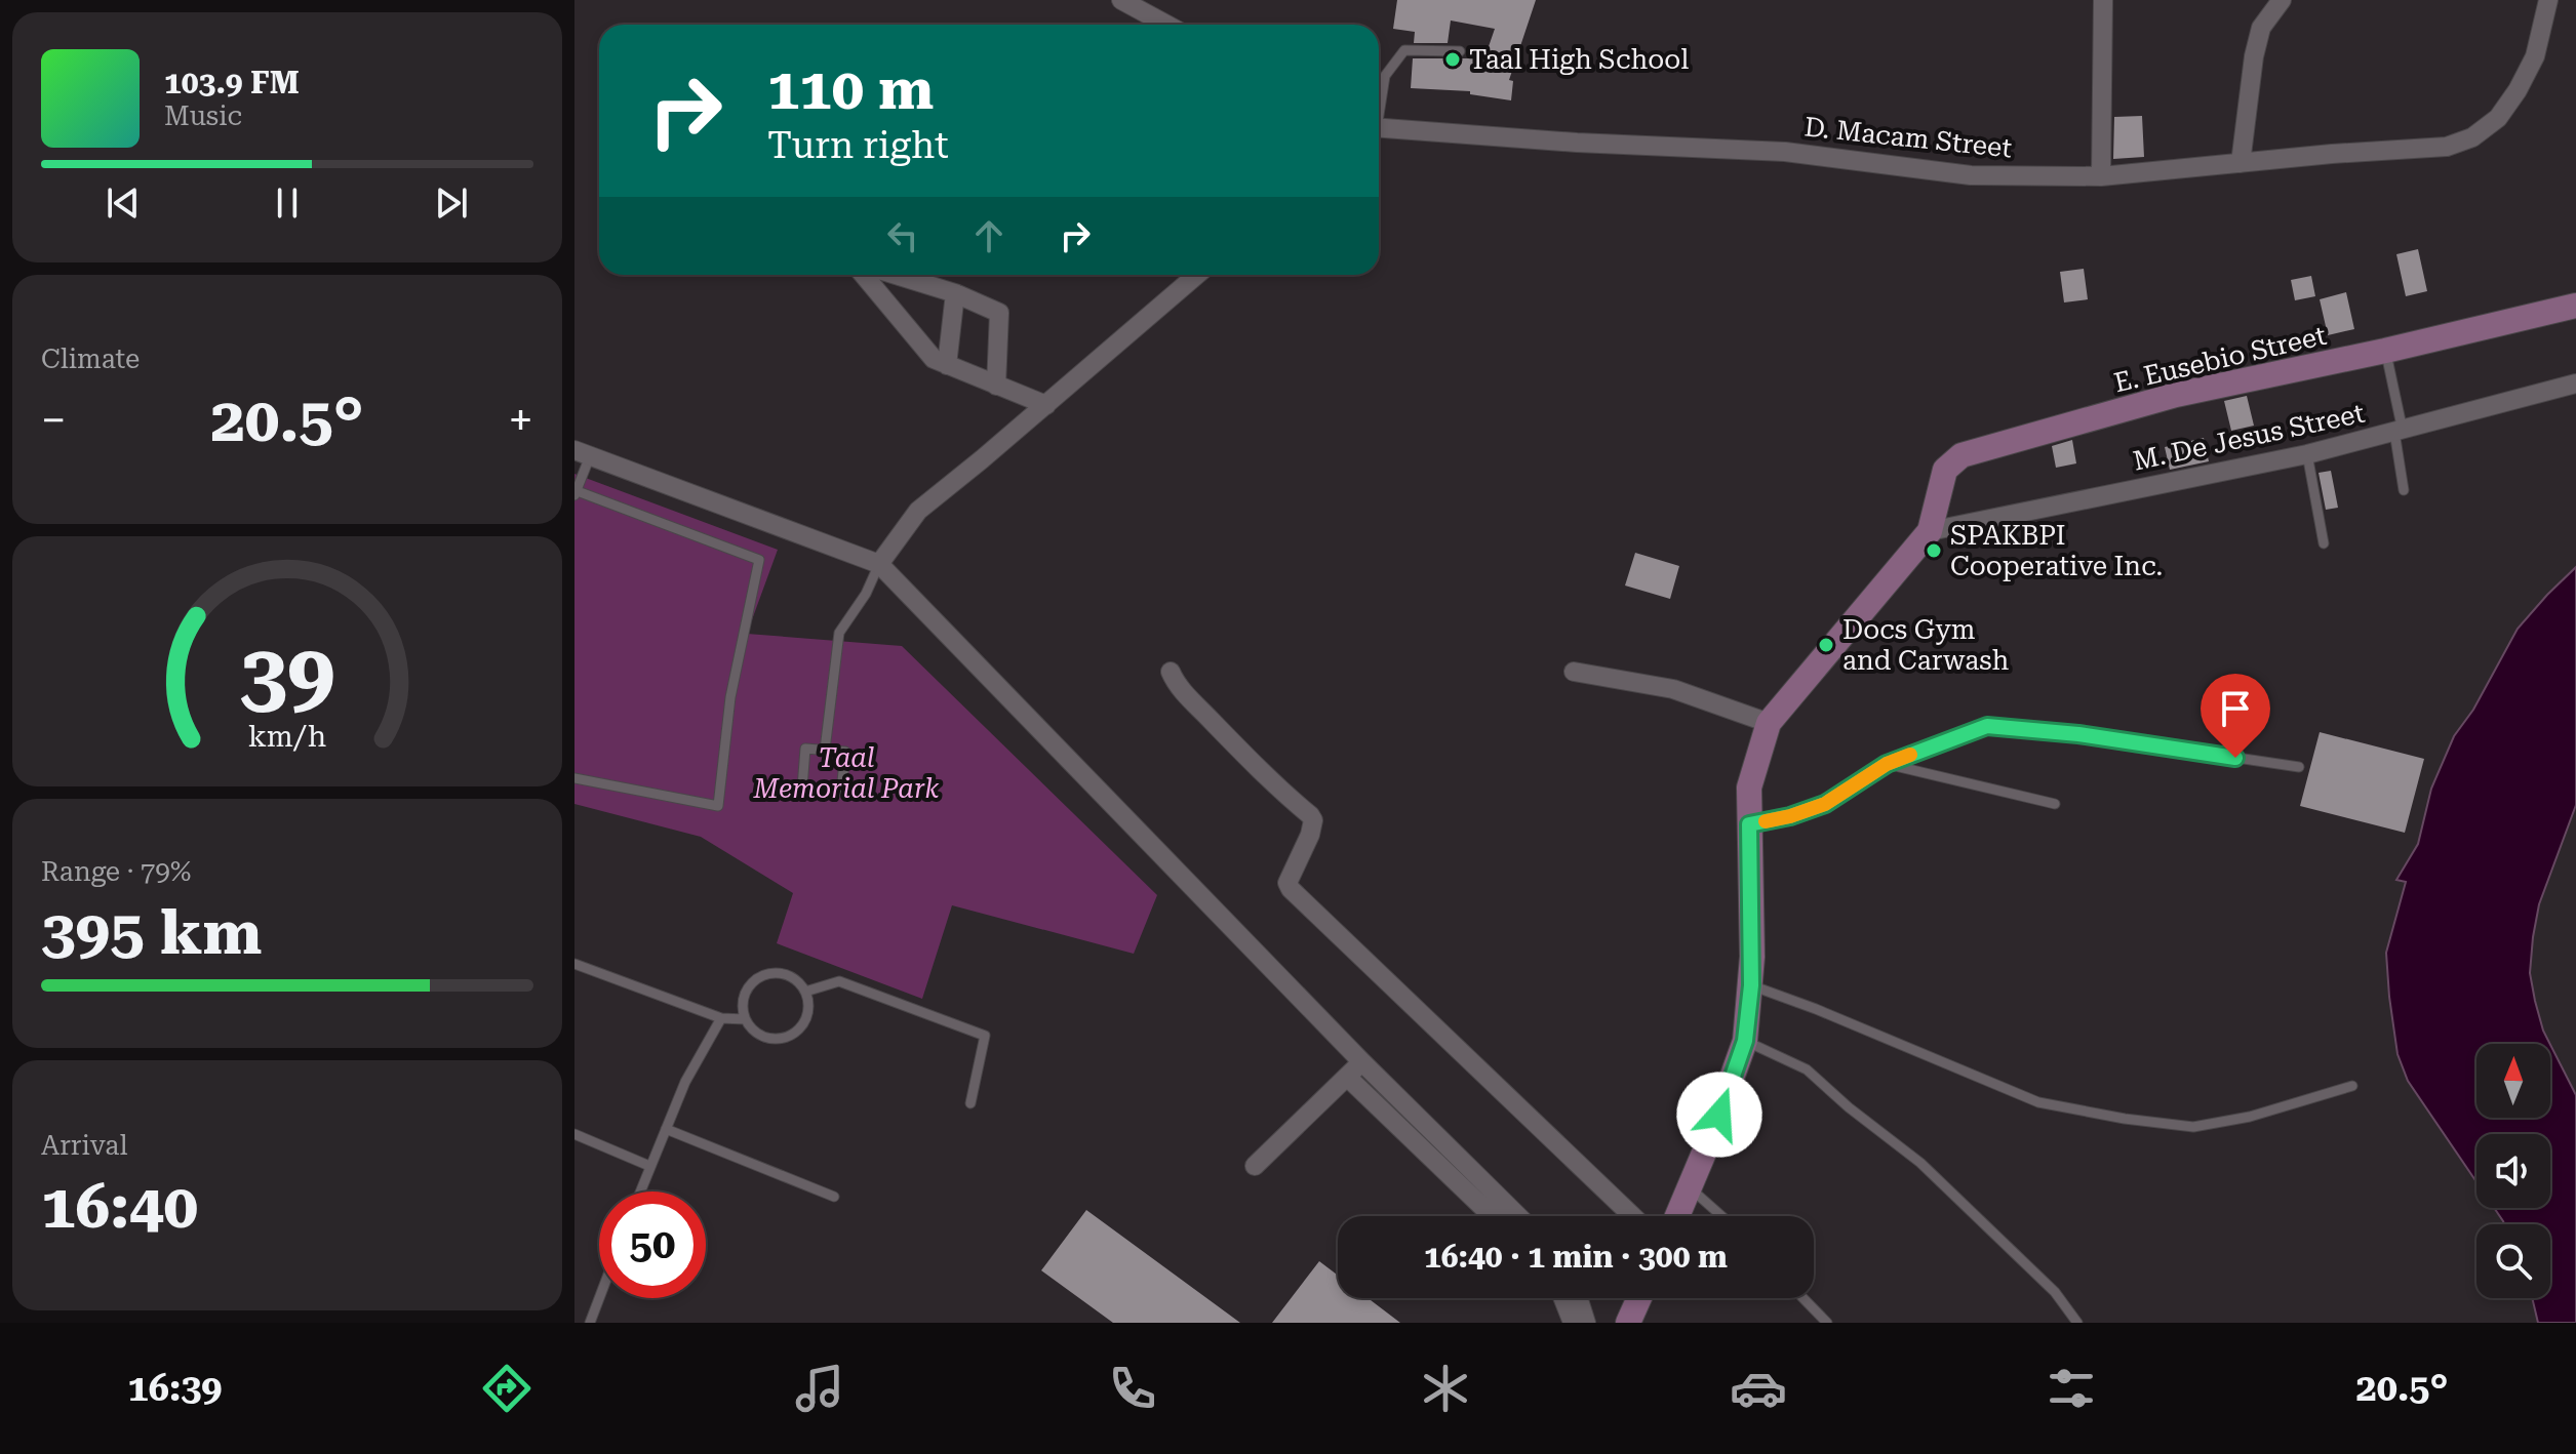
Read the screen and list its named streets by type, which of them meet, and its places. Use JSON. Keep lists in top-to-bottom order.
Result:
{
  "streets": {
    "main road": ["E. Eusebio Street"],
    "street": ["D. Macam Street", "M. De Jesus Street"]
  },
  "crossings": [
    ["E. Eusebio Street", "M. De Jesus Street"]
  ],
  "parks": ["Taal Memorial Park"],
  "places": ["Taal High School", "SPAKBPI Cooperative Inc.", "Docs Gym and Carwash"],
  "north": "top",
  "page": {
    "turn": ["110 m", "Turn right"],
    "song": ["103.9 FM", "Music"],
    "tile": [
      "Climate",
      ["Range · 79%", "395 km"],
      ["Arrival", "16:40"]
    ],
    "heat": ["−", "20.5°", "+"],
    "limit": "50",
    "trip": "16:40 · 1 min · 300 m",
    "tabs": ["16:39", "20.5°"],
    "gauge": ["39", "km/h"]
  }
}
